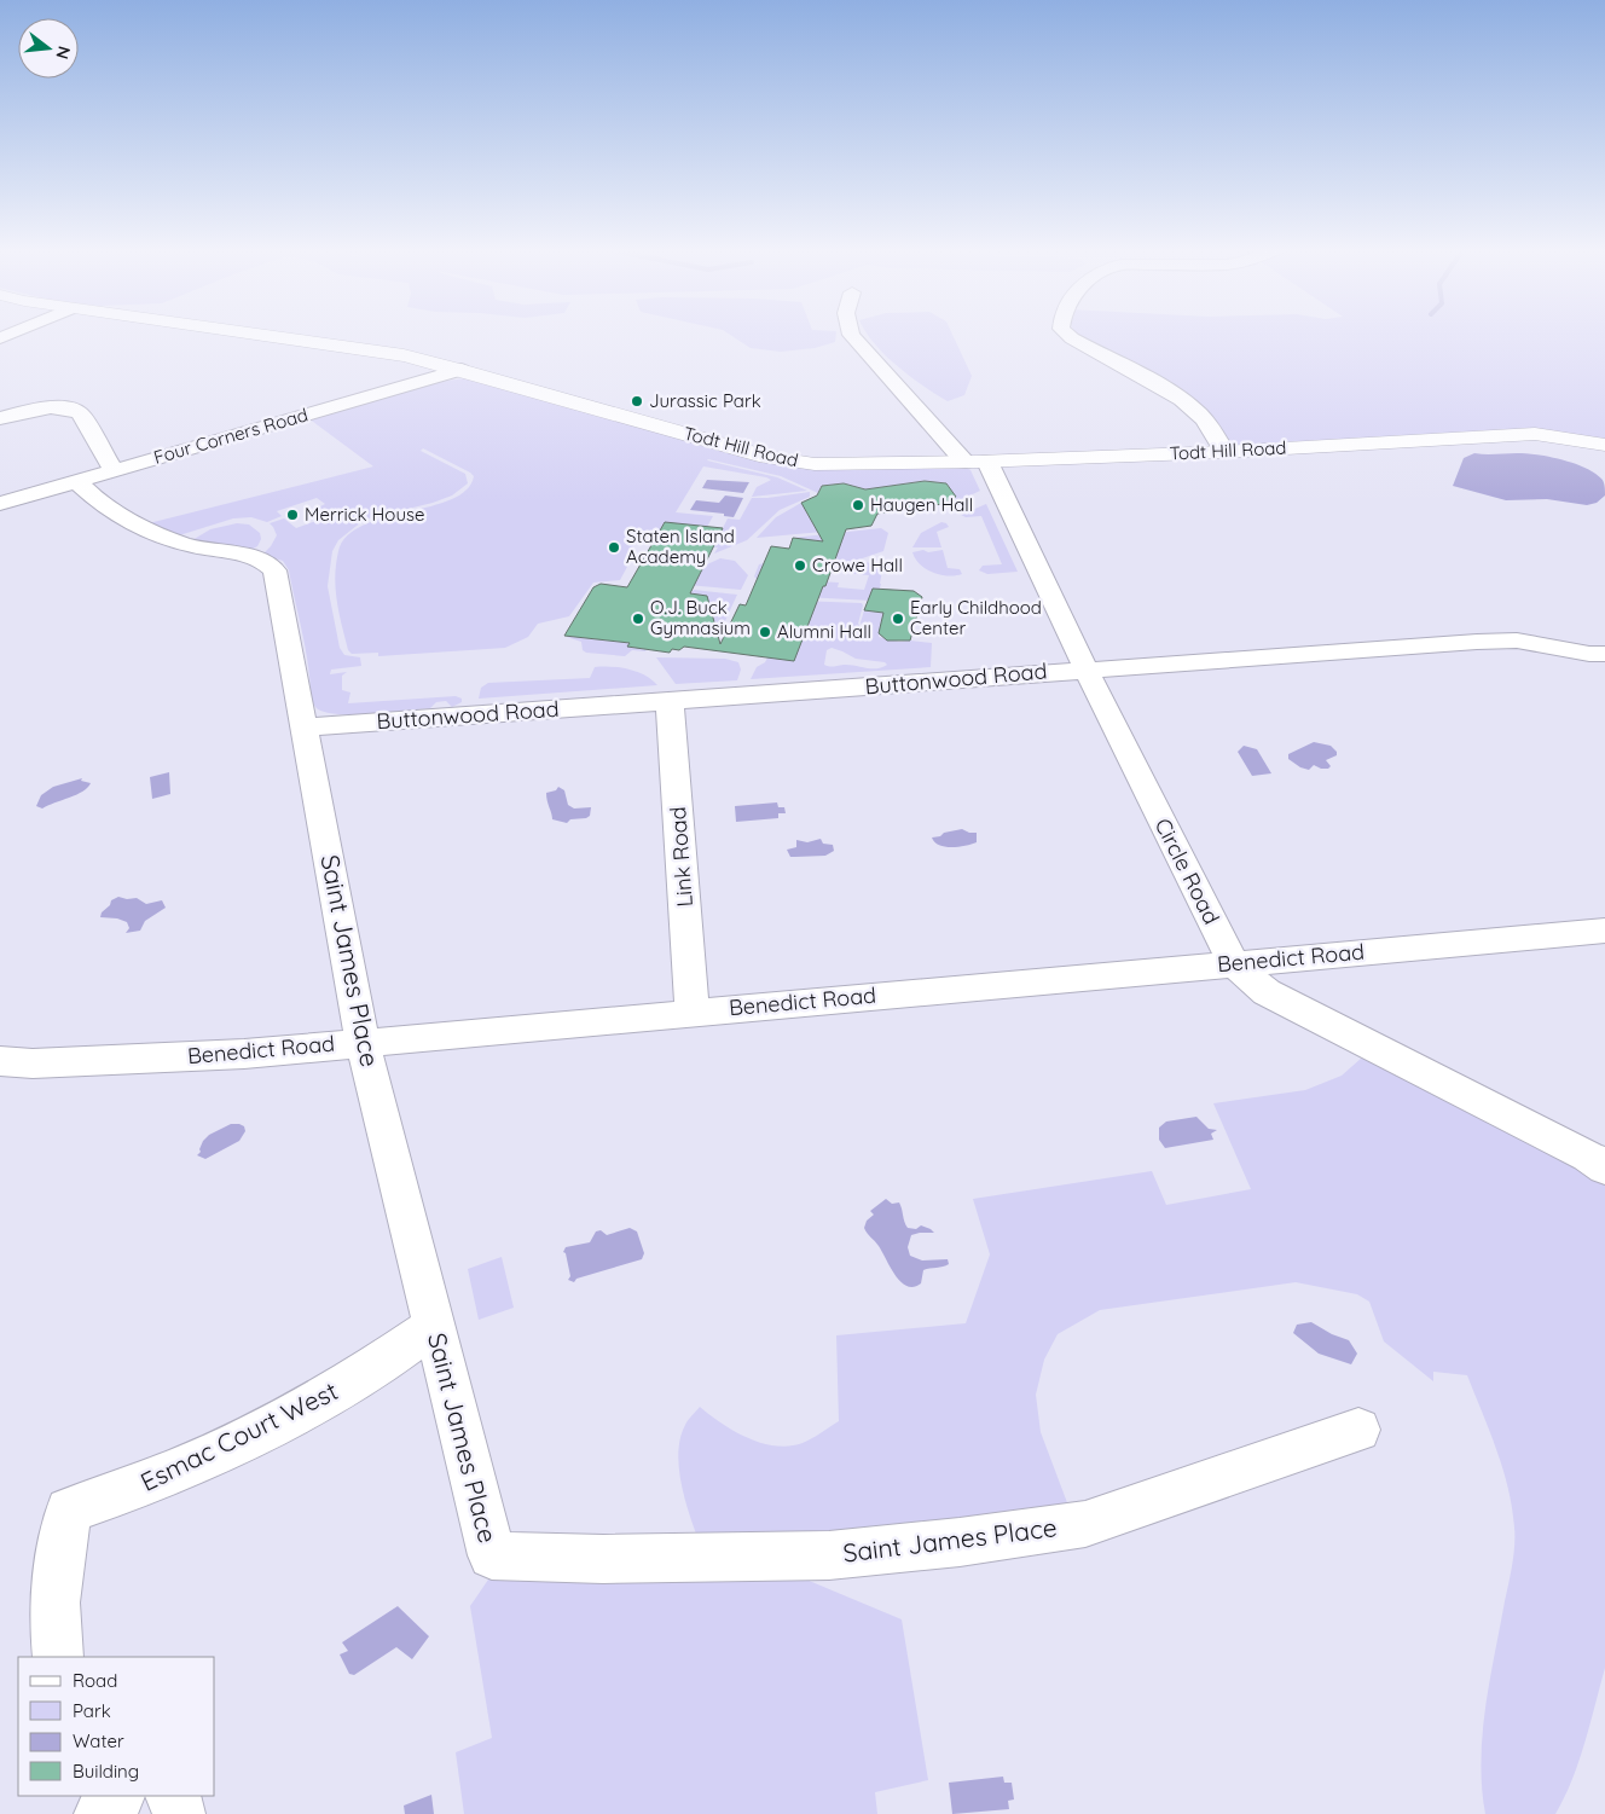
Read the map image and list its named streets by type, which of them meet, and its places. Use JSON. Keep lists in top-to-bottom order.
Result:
{
  "streets": {
    "street": [
      "Four Corners Road",
      "Todt Hill Road",
      "Buttonwood Road",
      "Link Road",
      "Circle Road",
      "Benedict Road",
      "Saint James Place",
      "Esmac Court West"
    ]
  },
  "crossings": [
    ["Four Corners Road", "Todt Hill Road"],
    ["Four Corners Road", "Saint James Place"],
    ["Todt Hill Road", "Circle Road"],
    ["Buttonwood Road", "Link Road"],
    ["Buttonwood Road", "Circle Road"],
    ["Buttonwood Road", "Saint James Place"],
    ["Link Road", "Benedict Road"],
    ["Circle Road", "Benedict Road"],
    ["Benedict Road", "Saint James Place"],
    ["Saint James Place", "Esmac Court West"]
  ],
  "places": [
    "Jurassic Park",
    "Haugen Hall",
    "Merrick House",
    "Staten Island Academy",
    "Crowe Hall",
    "O.J. Buck Gymnasium",
    "Early Childhood Center",
    "Alumni Hall"
  ],
  "legend": [
    "Road",
    "Park",
    "Water",
    "Building"
  ],
  "north": "right"
}
